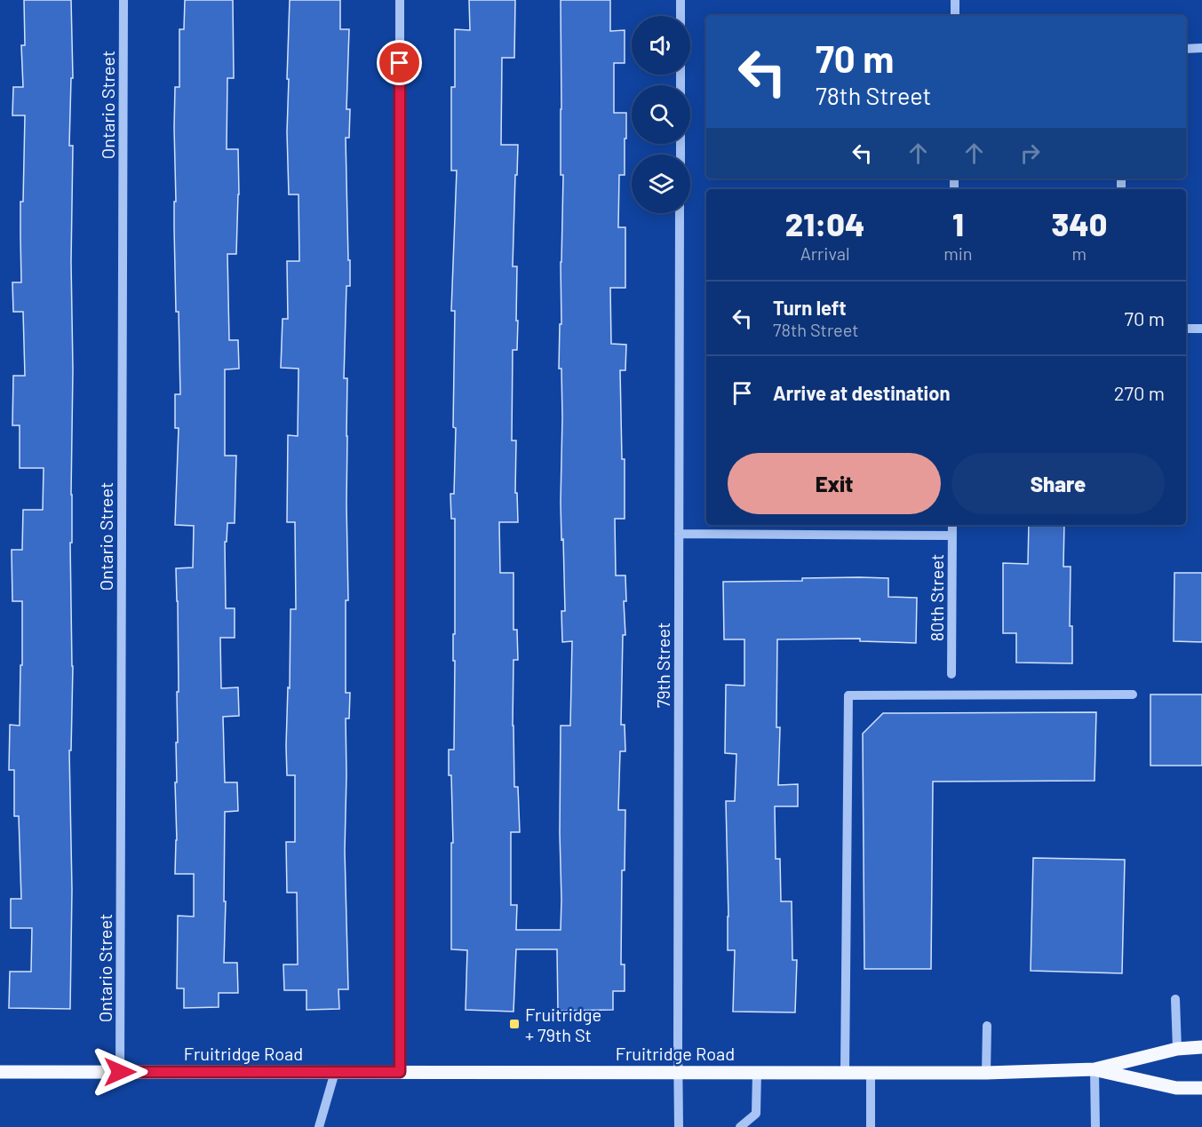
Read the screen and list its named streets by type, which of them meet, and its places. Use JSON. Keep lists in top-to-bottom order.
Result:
{
  "streets": {
    "main road": ["Fruitridge Road"],
    "street": ["Ontario Street", "80th Street", "79th Street"]
  },
  "crossings": [
    ["Ontario Street", "Fruitridge Road"],
    ["79th Street", "Fruitridge Road"]
  ],
  "places": {
    "transit": ["Fruitridge + 79th St"]
  },
  "page": {
    "turn": ["70 m", "78th Street"],
    "eta": [
      "21:04",
      "Arrival",
      "1",
      "min",
      "340",
      "m"
    ],
    "list": [
      {
        "name": "Turn left",
        "note": "78th Street",
        "value": "70 m"
      },
      {
        "name": "Arrive at destination",
        "value": "270 m"
      }
    ],
    "buttons": ["Exit", "Share"]
  }
}
